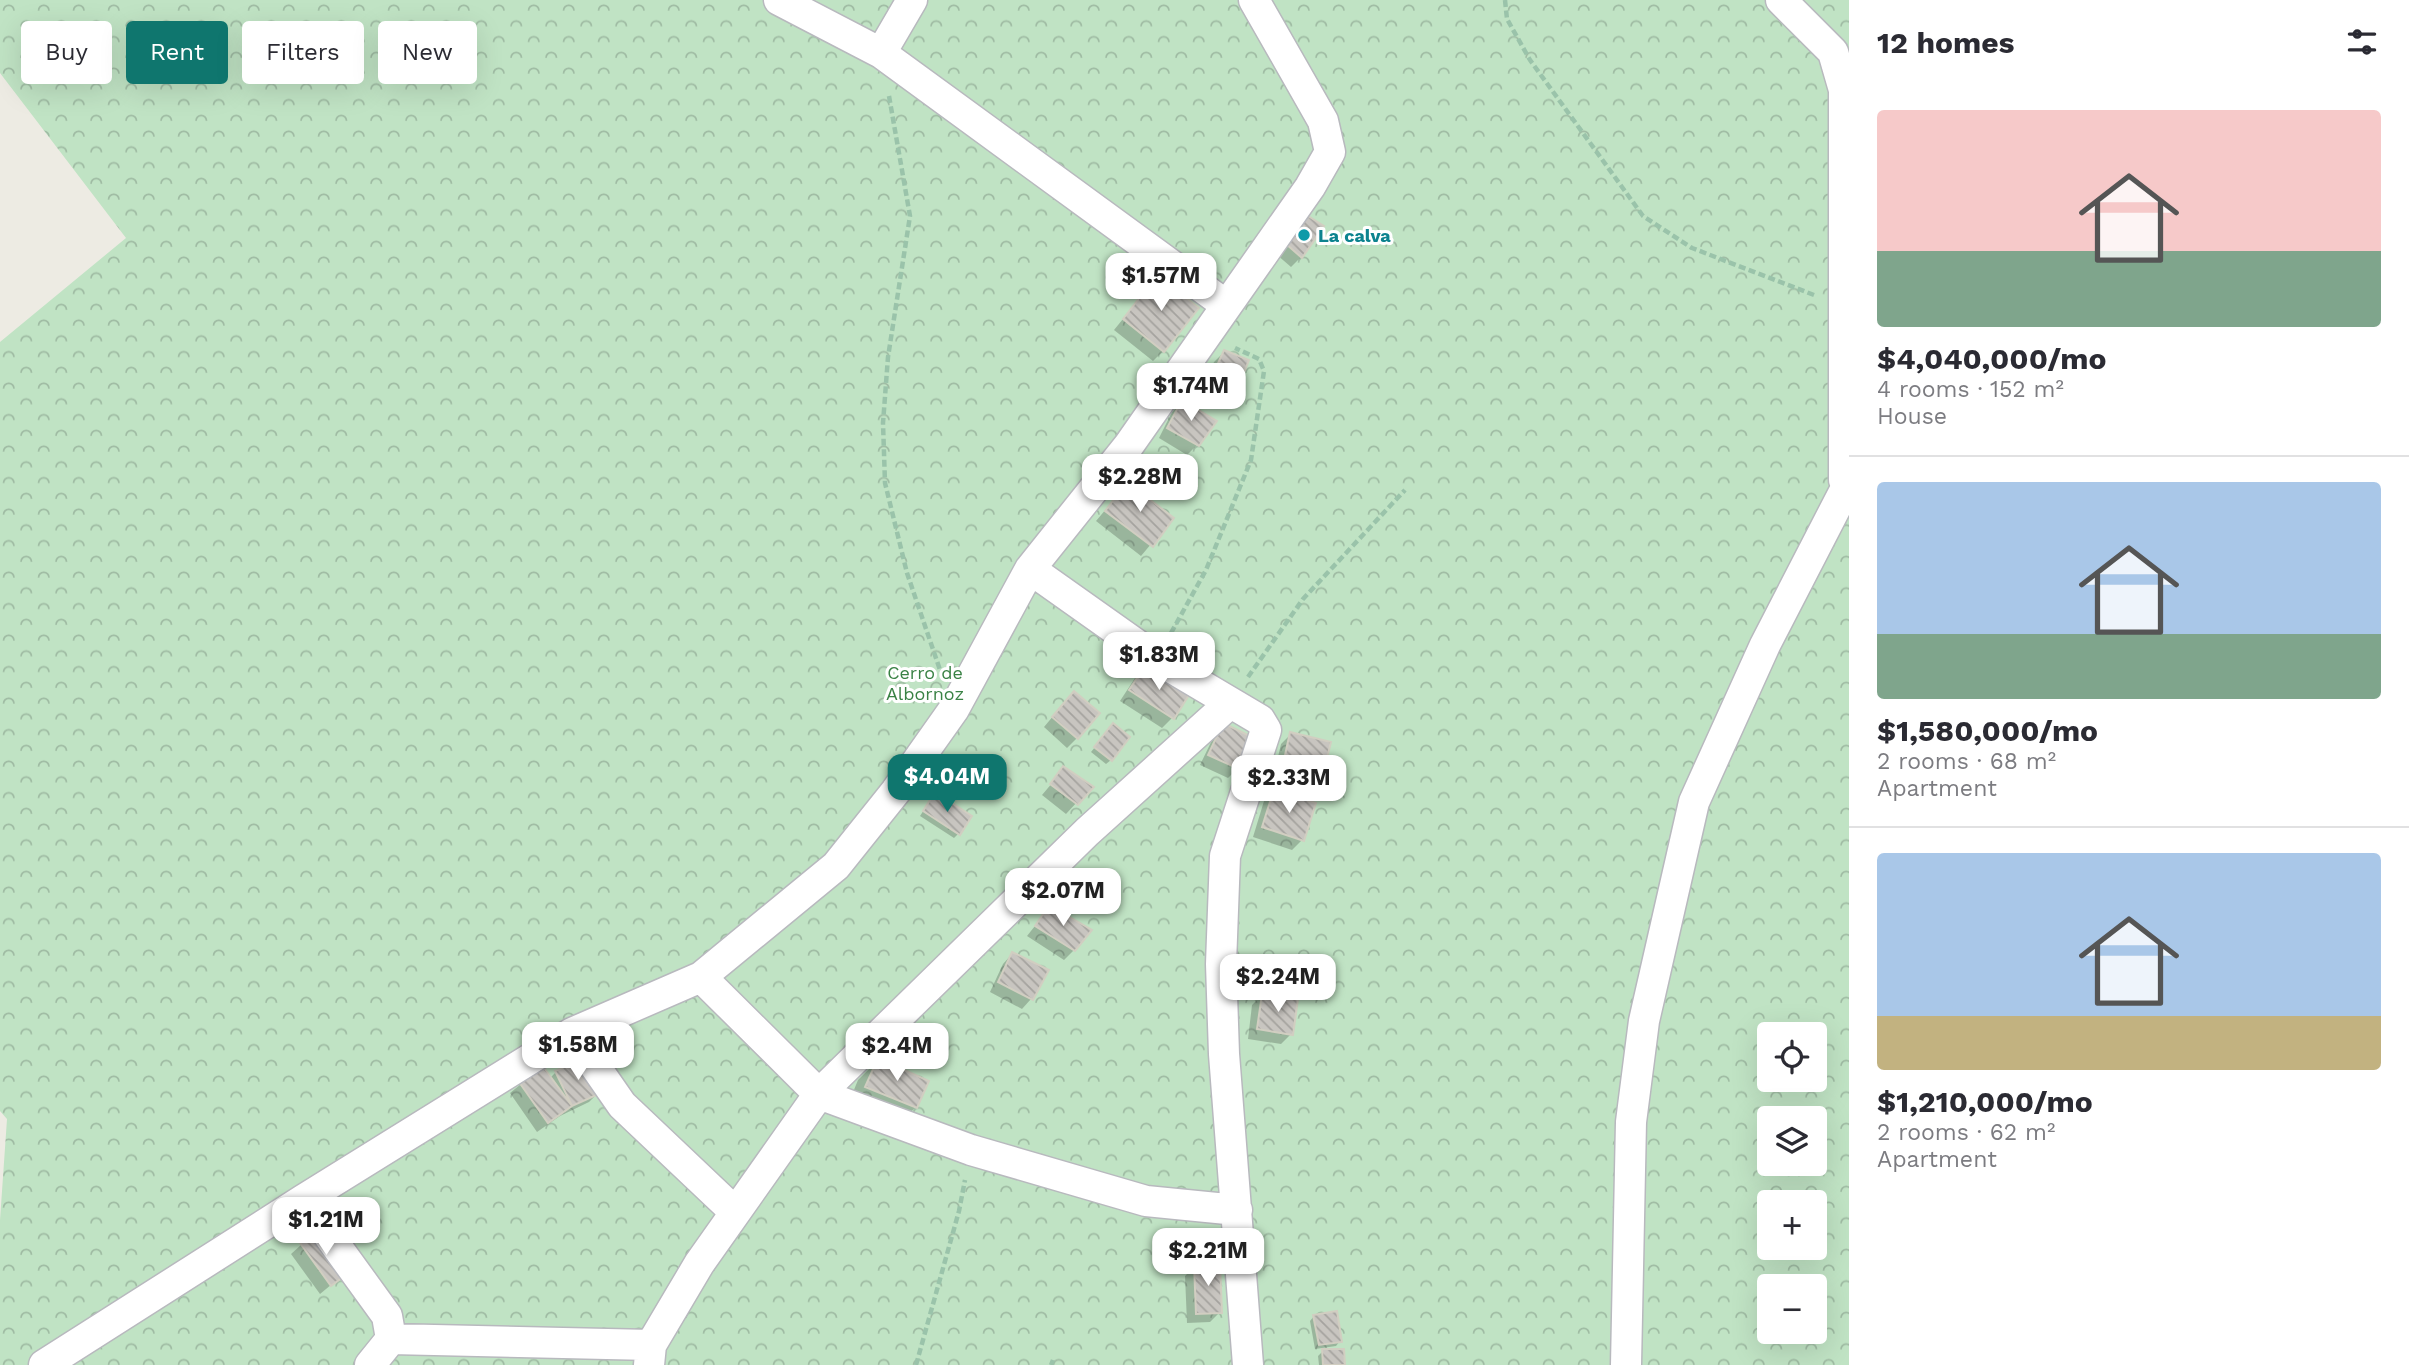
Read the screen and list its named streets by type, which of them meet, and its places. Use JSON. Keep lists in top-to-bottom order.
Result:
{
  "parks": ["Cerro de Albornoz"],
  "places": ["La calva"],
  "page": {
    "heading": "12 homes",
    "chip": [
      "Buy",
      "Rent",
      "Filters",
      "New"
    ],
    "list": [
      {
        "name": "$4,040,000/mo",
        "note": "4 rooms · 152 m² · House"
      },
      {
        "name": "$1,580,000/mo",
        "note": "2 rooms · 68 m² · Apartment"
      },
      {
        "name": "$1,210,000/mo",
        "note": "2 rooms · 62 m² · Apartment"
      }
    ],
    "price": [
      "$1.57M",
      "$1.74M",
      "$2.28M",
      "$1.83M",
      "$4.04M",
      "$2.33M",
      "$2.07M",
      "$2.24M",
      "$1.58M",
      "$2.4M",
      "$1.21M",
      "$2.21M"
    ],
    "map_buttons": ["+", "−"]
  }
}
